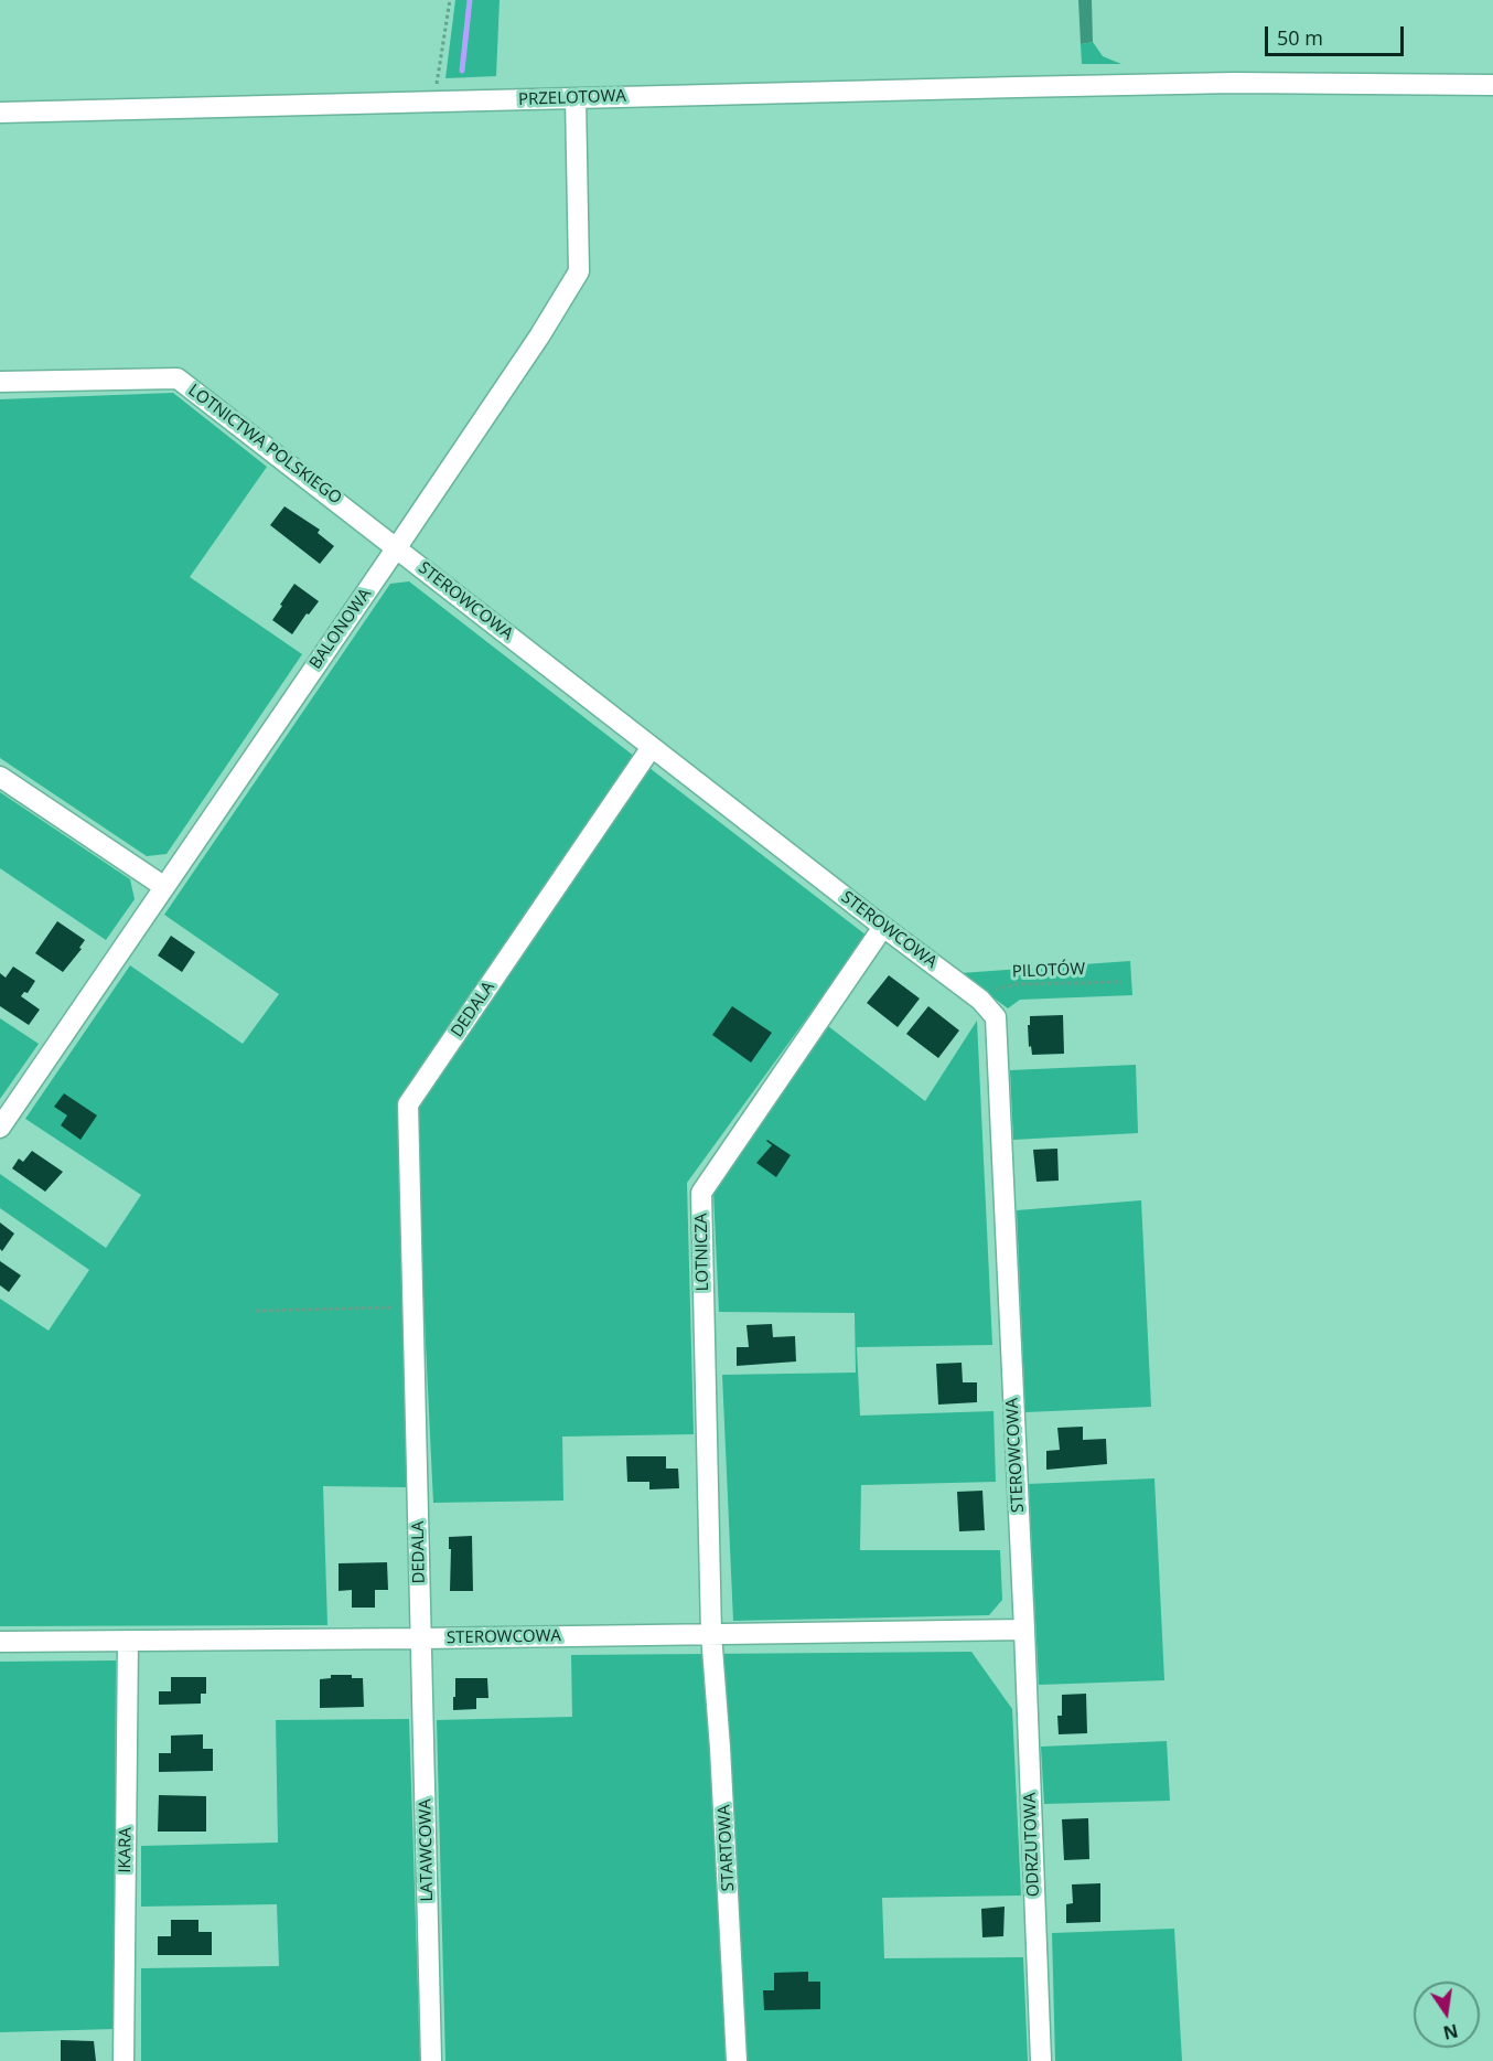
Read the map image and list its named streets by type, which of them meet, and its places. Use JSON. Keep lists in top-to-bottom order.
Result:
{
  "streets": {
    "street": [
      "PRZELOTOWA",
      "LOTNICTWA POLSKIEGO",
      "STEROWCOWA",
      "BALONOWA",
      "DEDALA",
      "LOTNICZA",
      "ODRZUTOWA",
      "STARTOWA",
      "IKARA",
      "LATAWCOWA"
    ],
    "path": ["PILOTÓW"]
  },
  "crossings": [
    ["PRZELOTOWA", "BALONOWA"],
    ["LOTNICTWA POLSKIEGO", "STEROWCOWA"],
    ["LOTNICTWA POLSKIEGO", "BALONOWA"],
    ["STEROWCOWA", "BALONOWA"],
    ["STEROWCOWA", "PILOTÓW"],
    ["STEROWCOWA", "DEDALA"],
    ["STEROWCOWA", "LOTNICZA"],
    ["STEROWCOWA", "ODRZUTOWA"],
    ["STEROWCOWA", "STARTOWA"],
    ["STEROWCOWA", "IKARA"],
    ["STEROWCOWA", "LATAWCOWA"],
    ["DEDALA", "LATAWCOWA"],
    ["LOTNICZA", "STARTOWA"]
  ],
  "scale_bar": "50 m",
  "north": "bottom"
}
